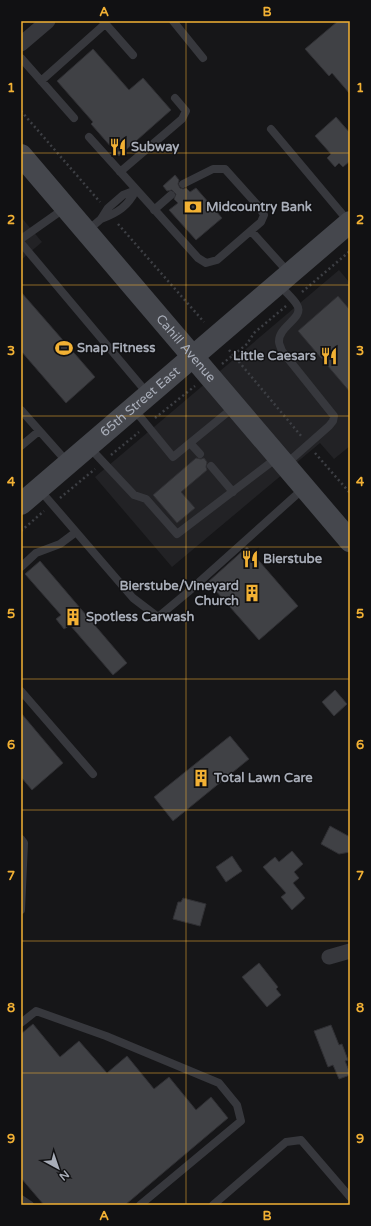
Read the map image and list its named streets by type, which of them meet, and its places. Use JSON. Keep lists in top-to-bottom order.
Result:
{
  "streets": {
    "street": ["Cahill Avenue", "65th Street East"]
  },
  "crossings": [
    ["Cahill Avenue", "65th Street East"]
  ],
  "places": {
    "restaurant": ["Subway", "Little Caesars", "Bierstube"],
    "bank": ["Midcountry Bank"],
    "sports": ["Snap Fitness"],
    "building": ["Bierstube/Vineyard Church", "Spotless Carwash", "Total Lawn Care"]
  },
  "north": "bottom right",
  "grid": {
    "columns": ["A", "B"],
    "rows": [
      "1",
      "2",
      "3",
      "4",
      "5",
      "6",
      "7",
      "8",
      "9"
    ]
  }
}
